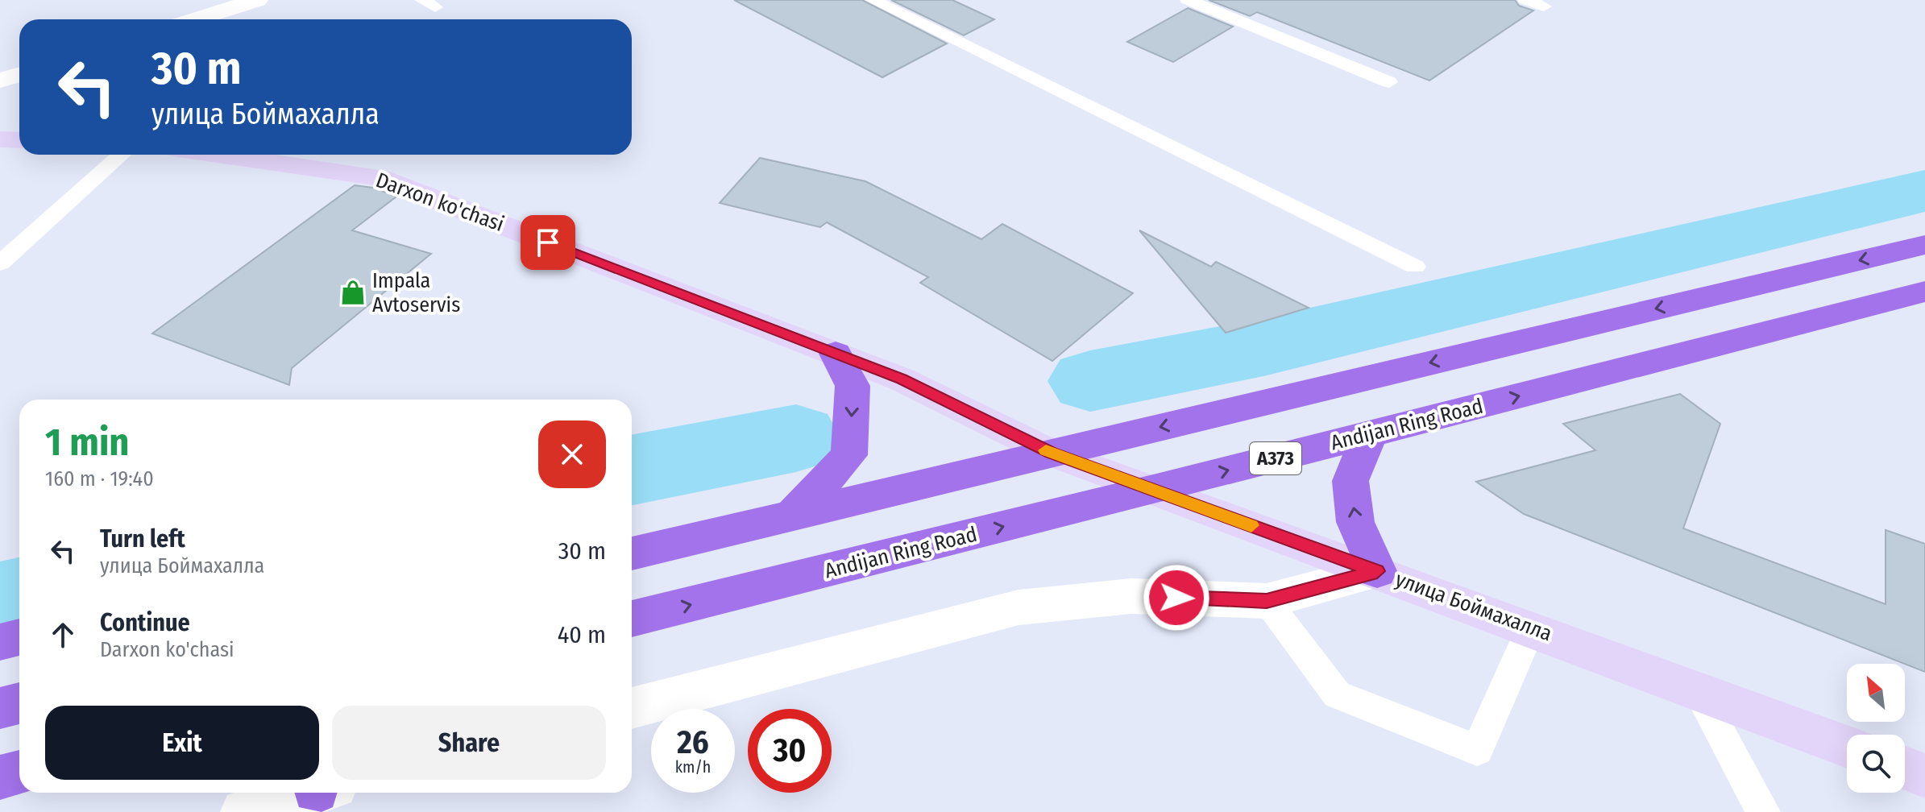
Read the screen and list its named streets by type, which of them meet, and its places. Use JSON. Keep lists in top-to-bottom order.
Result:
{
  "streets": {
    "highway": ["Andijan Ring Road", "A373"],
    "main road": ["Darxon ko'chasi", "улица Боймахалла"]
  },
  "crossings": [
    ["Darxon ko'chasi", "улица Боймахалла"],
    ["Andijan Ring Road", "улица Боймахалла"]
  ],
  "places": {
    "shop": ["Impala Avtoservis"]
  },
  "north": "top left",
  "page": {
    "turn": ["30 m", "улица Боймахалла"],
    "heading": ["1 min", "160 m · 19:40"],
    "list": [
      {
        "name": "Turn left",
        "note": "улица Боймахалла",
        "value": "30 m"
      },
      {
        "name": "Continue",
        "note": "Darxon ko'chasi",
        "value": "40 m"
      }
    ],
    "buttons": ["Exit", "Share"],
    "speed": "26 km/h",
    "limit": "30"
  }
}
